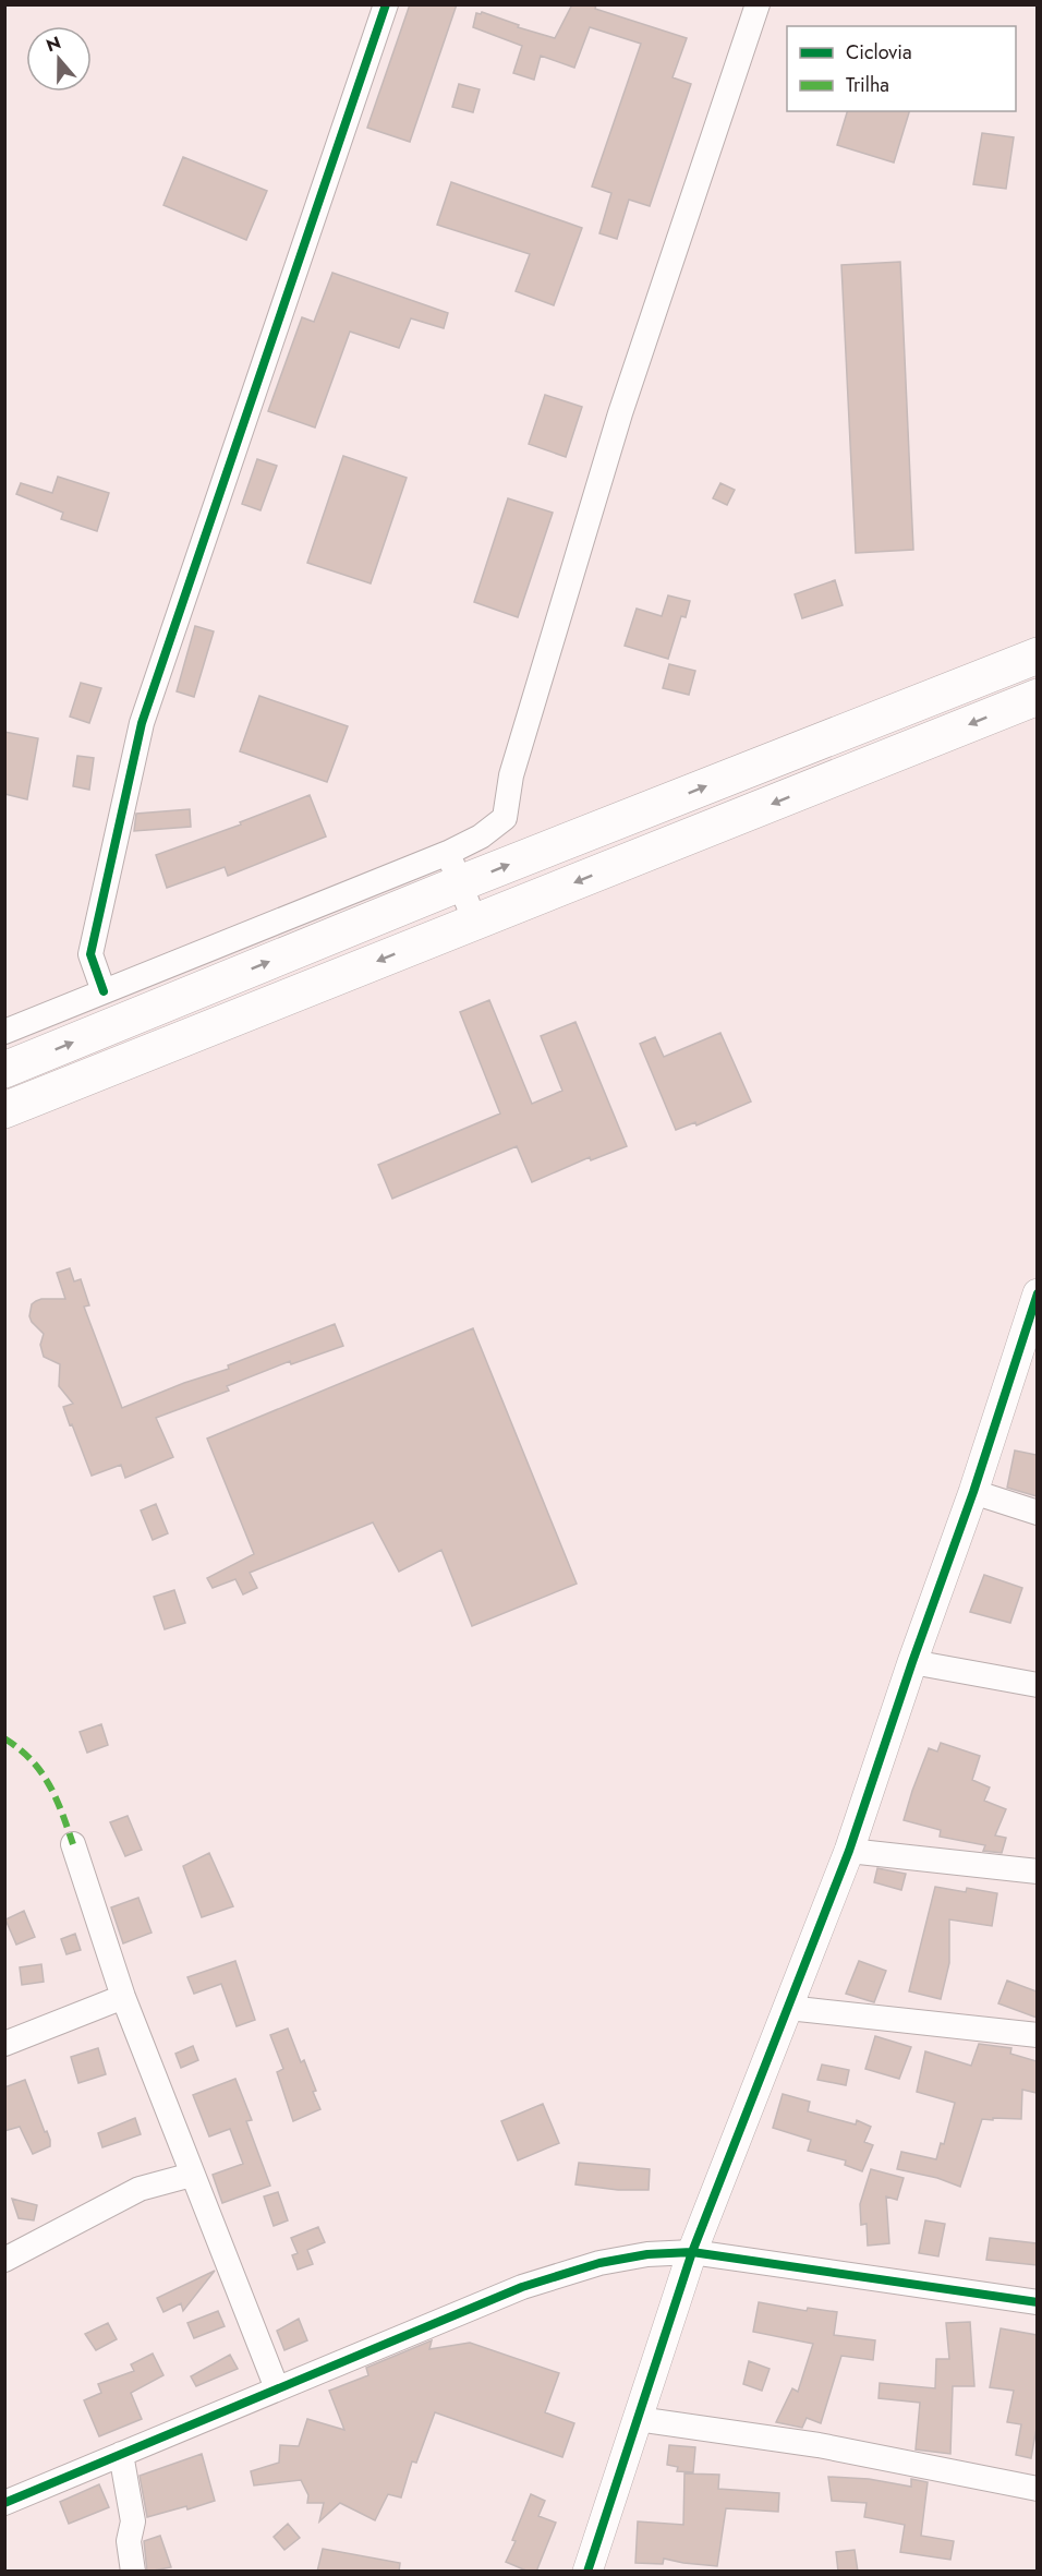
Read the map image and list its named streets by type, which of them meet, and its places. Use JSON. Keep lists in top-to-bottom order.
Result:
{
  "legend": ["Ciclovia", "Trilha"],
  "north": "top"
}
